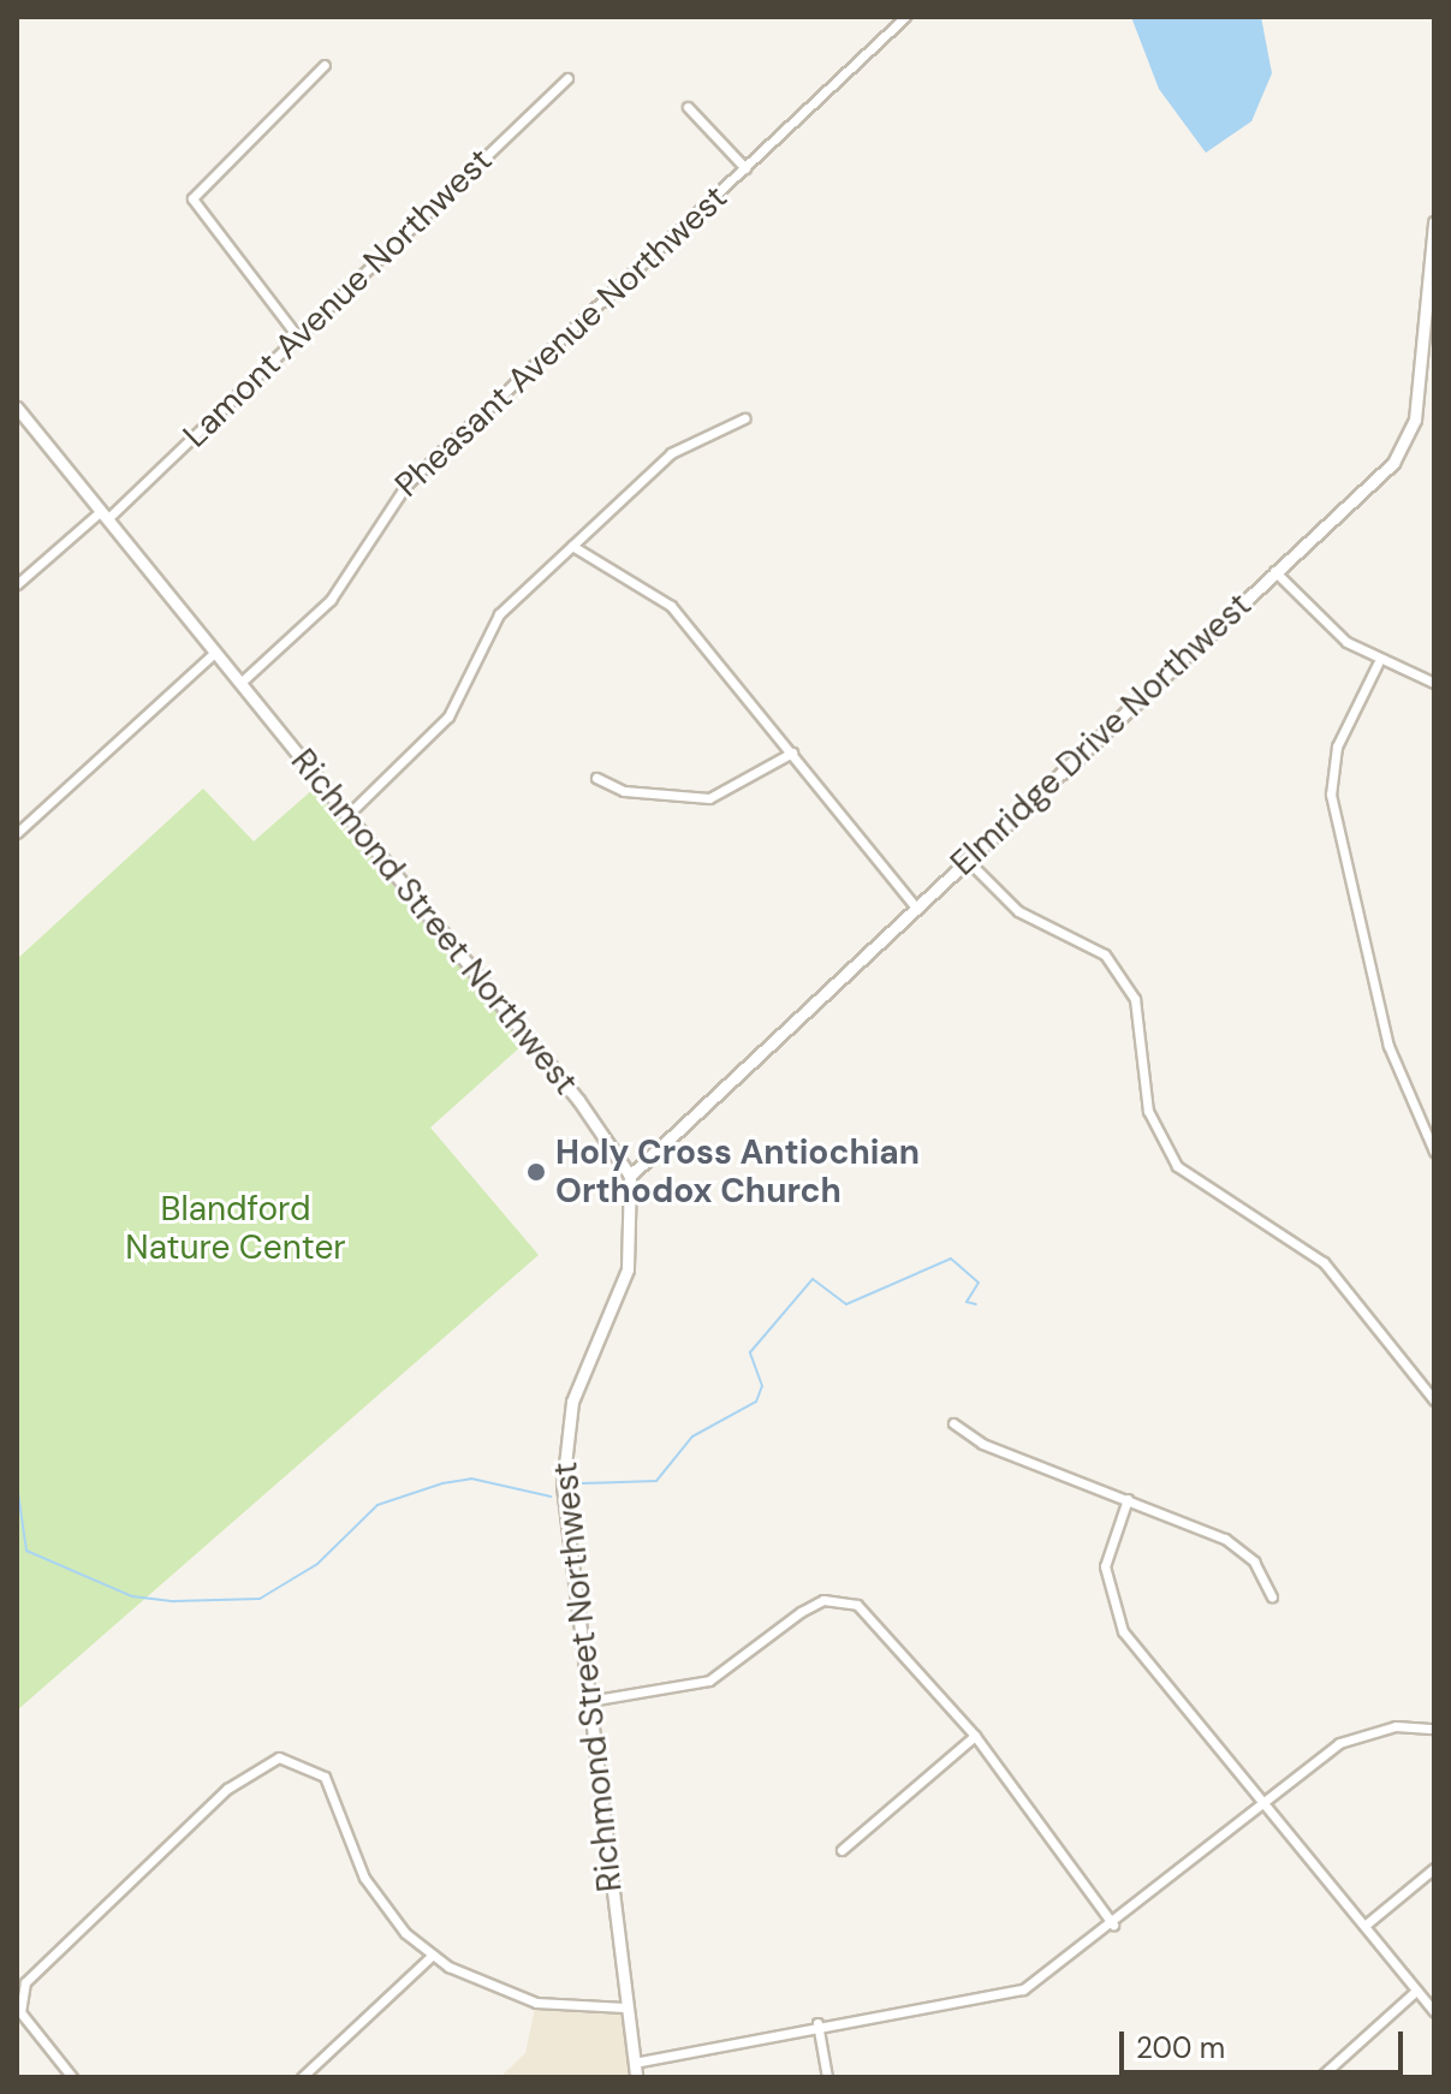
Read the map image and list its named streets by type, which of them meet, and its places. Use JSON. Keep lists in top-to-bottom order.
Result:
{
  "streets": {
    "street": [
      "Lamont Avenue Northwest",
      "Pheasant Avenue Northwest",
      "Elmridge Drive Northwest",
      "Richmond Street Northwest"
    ]
  },
  "crossings": [
    ["Lamont Avenue Northwest", "Richmond Street Northwest"],
    ["Pheasant Avenue Northwest", "Richmond Street Northwest"],
    ["Elmridge Drive Northwest", "Richmond Street Northwest"]
  ],
  "parks": ["Blandford Nature Center"],
  "places": ["Holy Cross Antiochian Orthodox Church"],
  "scale_bar": "200 m"
}
